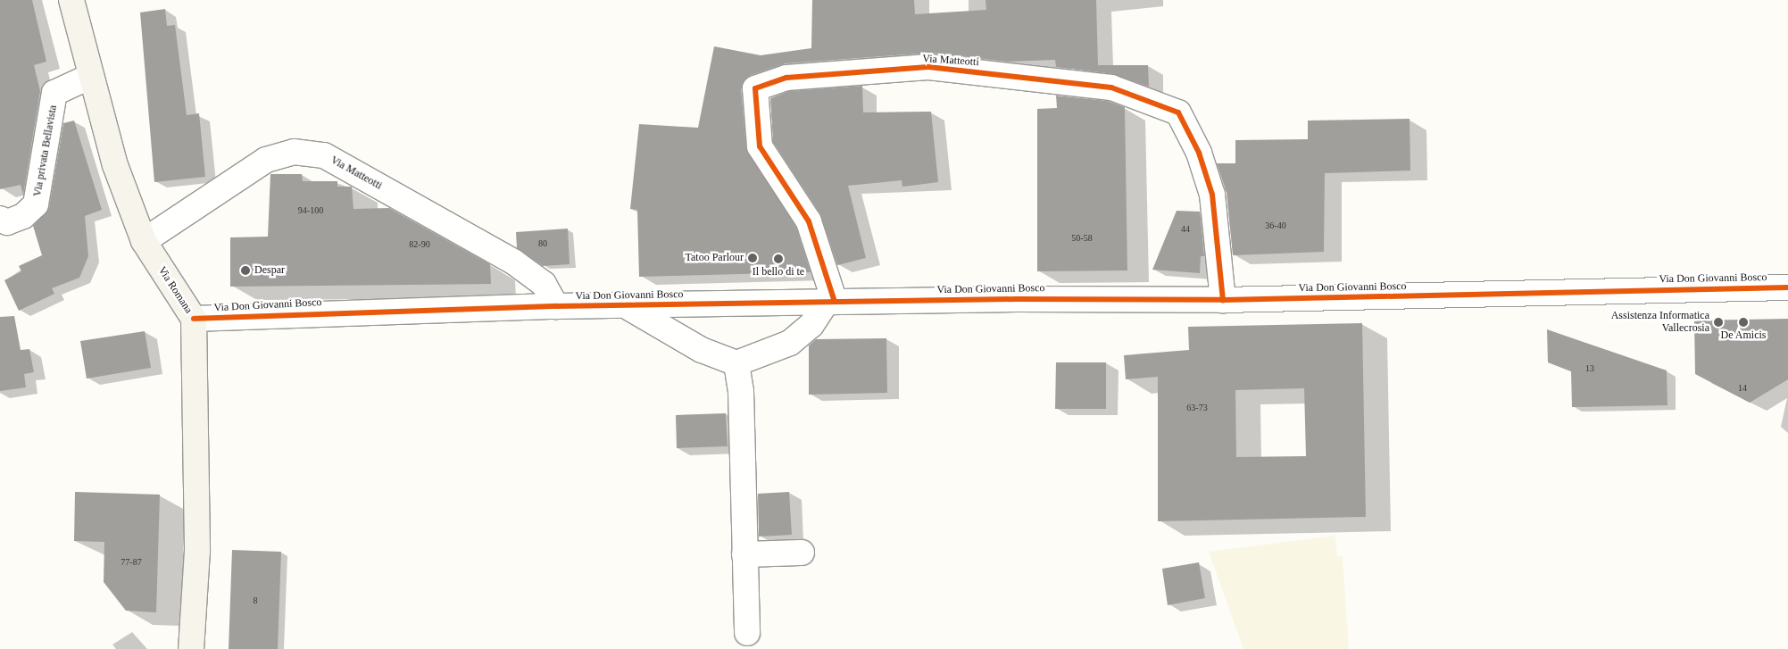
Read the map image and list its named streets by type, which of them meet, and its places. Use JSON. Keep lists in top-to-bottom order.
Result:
{
  "streets": {
    "street": [
      "Via Matteotti",
      "Via privata Bellavista",
      "Via Don Giovanni Bosco",
      "Via Romana"
    ]
  },
  "crossings": [
    ["Via Matteotti", "Via Don Giovanni Bosco"],
    ["Via Matteotti", "Via Romana"],
    ["Via privata Bellavista", "Via Romana"],
    ["Via Don Giovanni Bosco", "Via Romana"]
  ],
  "places": [
    "Tatoo Parlour",
    "Il bello di te",
    "Despar",
    "Assistenza Informatica Vallecrosia",
    "De Amicis"
  ],
  "house_numbers": [
    "94-100",
    "36-40",
    "44",
    "50-58",
    "80",
    "82-90",
    "13",
    "14",
    "63-73",
    "77-87",
    "8"
  ]
}
